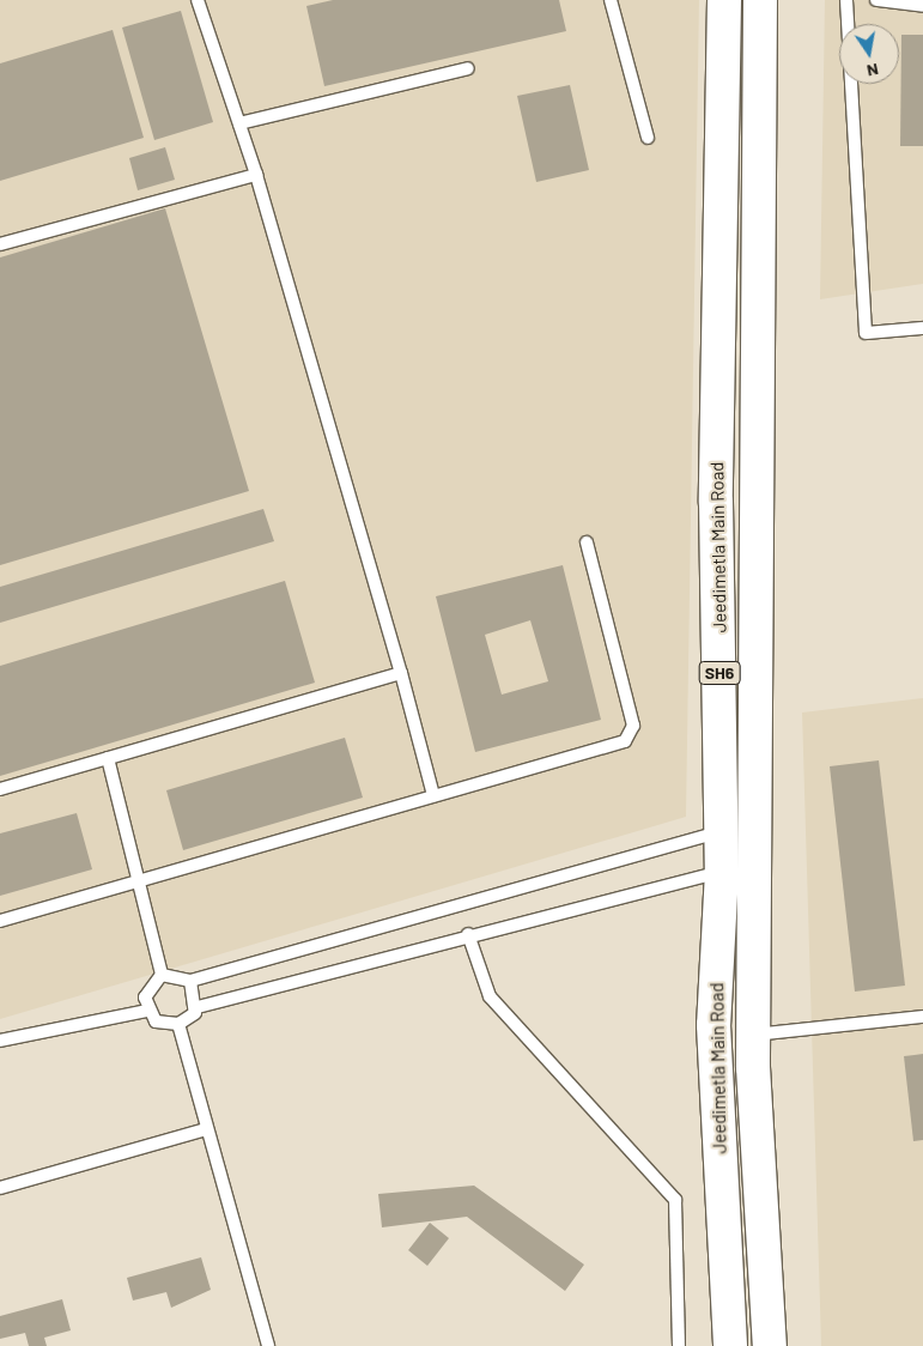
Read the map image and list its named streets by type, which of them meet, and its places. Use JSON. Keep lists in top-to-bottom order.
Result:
{
  "streets": {
    "main road": ["Jeedimetla Main Road", "SH6"]
  },
  "north": "bottom"
}
